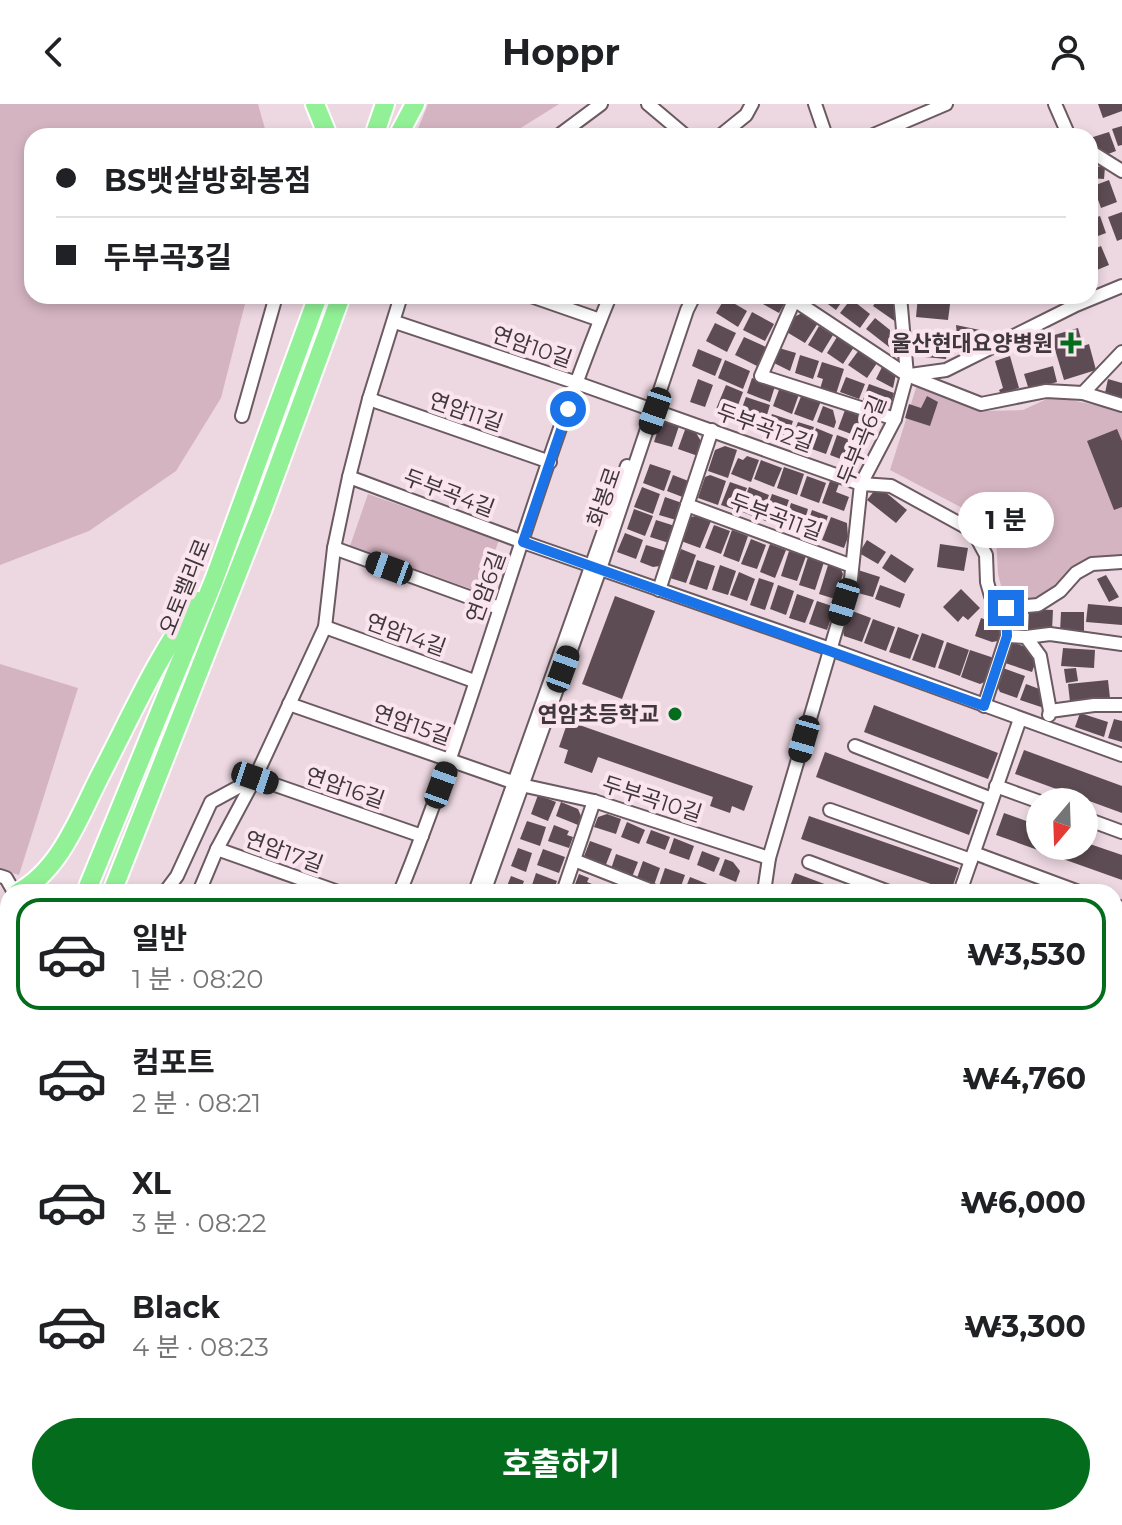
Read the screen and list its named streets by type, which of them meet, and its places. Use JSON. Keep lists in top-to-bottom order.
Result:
{
  "streets": {
    "highway": ["오토밸리로"],
    "street": [
      "연암10길",
      "연암11길",
      "두부곡12길",
      "두부곡6길",
      "두부곡4길",
      "두부곡11길",
      "연암6길",
      "연암14길",
      "연암15길",
      "연암16길",
      "두부곡10길",
      "연암17길"
    ]
  },
  "crossings": [
    ["연암10길", "두부곡12길"],
    ["연암10길", "연암6길"],
    ["연암11길", "연암6길"],
    ["두부곡12길", "두부곡6길"],
    ["두부곡6길", "두부곡4길"],
    ["두부곡6길", "두부곡11길"],
    ["두부곡6길", "두부곡10길"],
    ["두부곡4길", "연암6길"],
    ["연암6길", "연암14길"],
    ["연암6길", "연암15길"],
    ["연암6길", "연암16길"],
    ["연암15길", "두부곡10길"]
  ],
  "places": {
    "health": ["울산현대요양병원"],
    "other": ["연암초등학교"]
  },
  "north": "bottom",
  "page": {
    "header": "Hoppr",
    "banner": ["BS뱃살방화봉점", "두부곡3길"],
    "bubble": "1 분",
    "list": [
      {
        "name": "일반",
        "note": "1 분 · 08:20",
        "value": "₩3,530"
      },
      {
        "name": "컴포트",
        "note": "2 분 · 08:21",
        "value": "₩4,760"
      },
      {
        "name": "XL",
        "note": "3 분 · 08:22",
        "value": "₩6,000"
      },
      {
        "name": "Black",
        "note": "4 분 · 08:23",
        "value": "₩3,300"
      }
    ],
    "buttons": "호출하기"
  }
}
